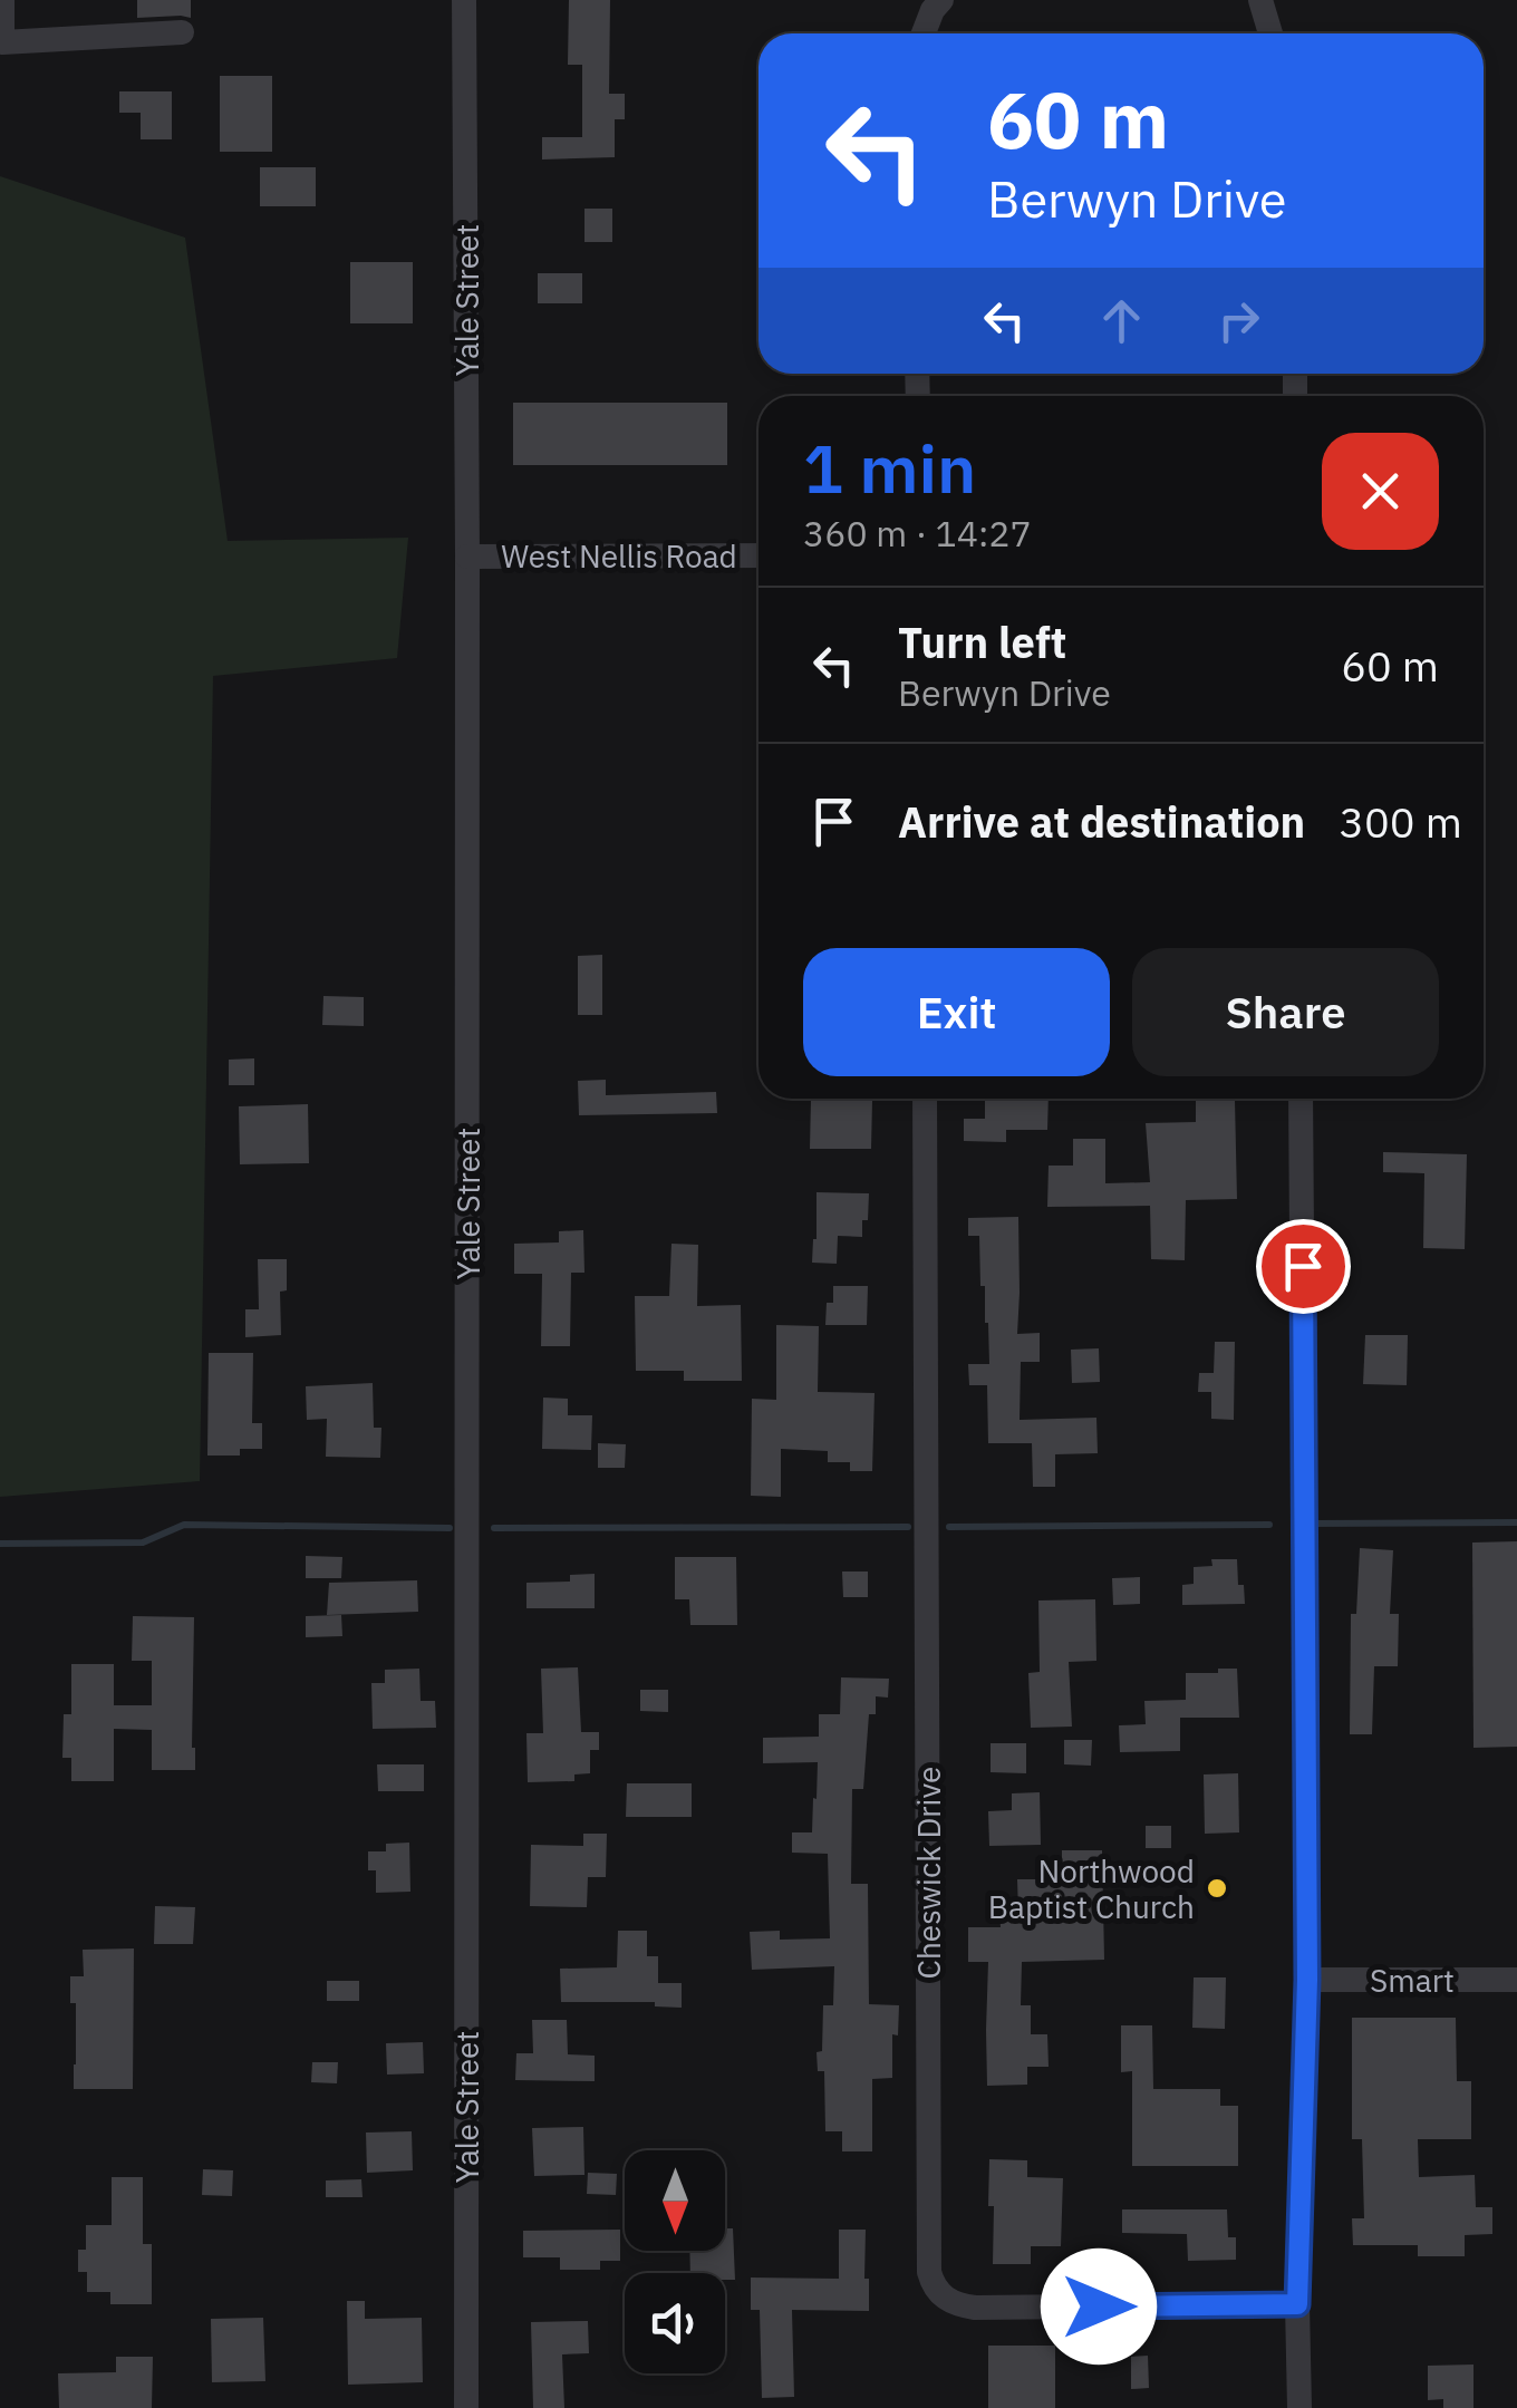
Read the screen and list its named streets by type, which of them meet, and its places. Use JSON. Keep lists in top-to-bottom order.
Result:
{
  "streets": {
    "street": [
      "Yale Street",
      "West Nellis Road",
      "Cheswick Drive",
      "Smart"
    ]
  },
  "crossings": [
    ["Yale Street", "West Nellis Road"]
  ],
  "places": ["Northwood Baptist Church"],
  "north": "bottom",
  "page": {
    "turn": ["60 m", "Berwyn Drive"],
    "heading": ["1 min", "360 m · 14:27"],
    "list": [
      {
        "name": "Turn left",
        "note": "Berwyn Drive",
        "value": "60 m"
      },
      {
        "name": "Arrive at destination",
        "value": "300 m"
      }
    ],
    "buttons": ["Exit", "Share"]
  }
}
